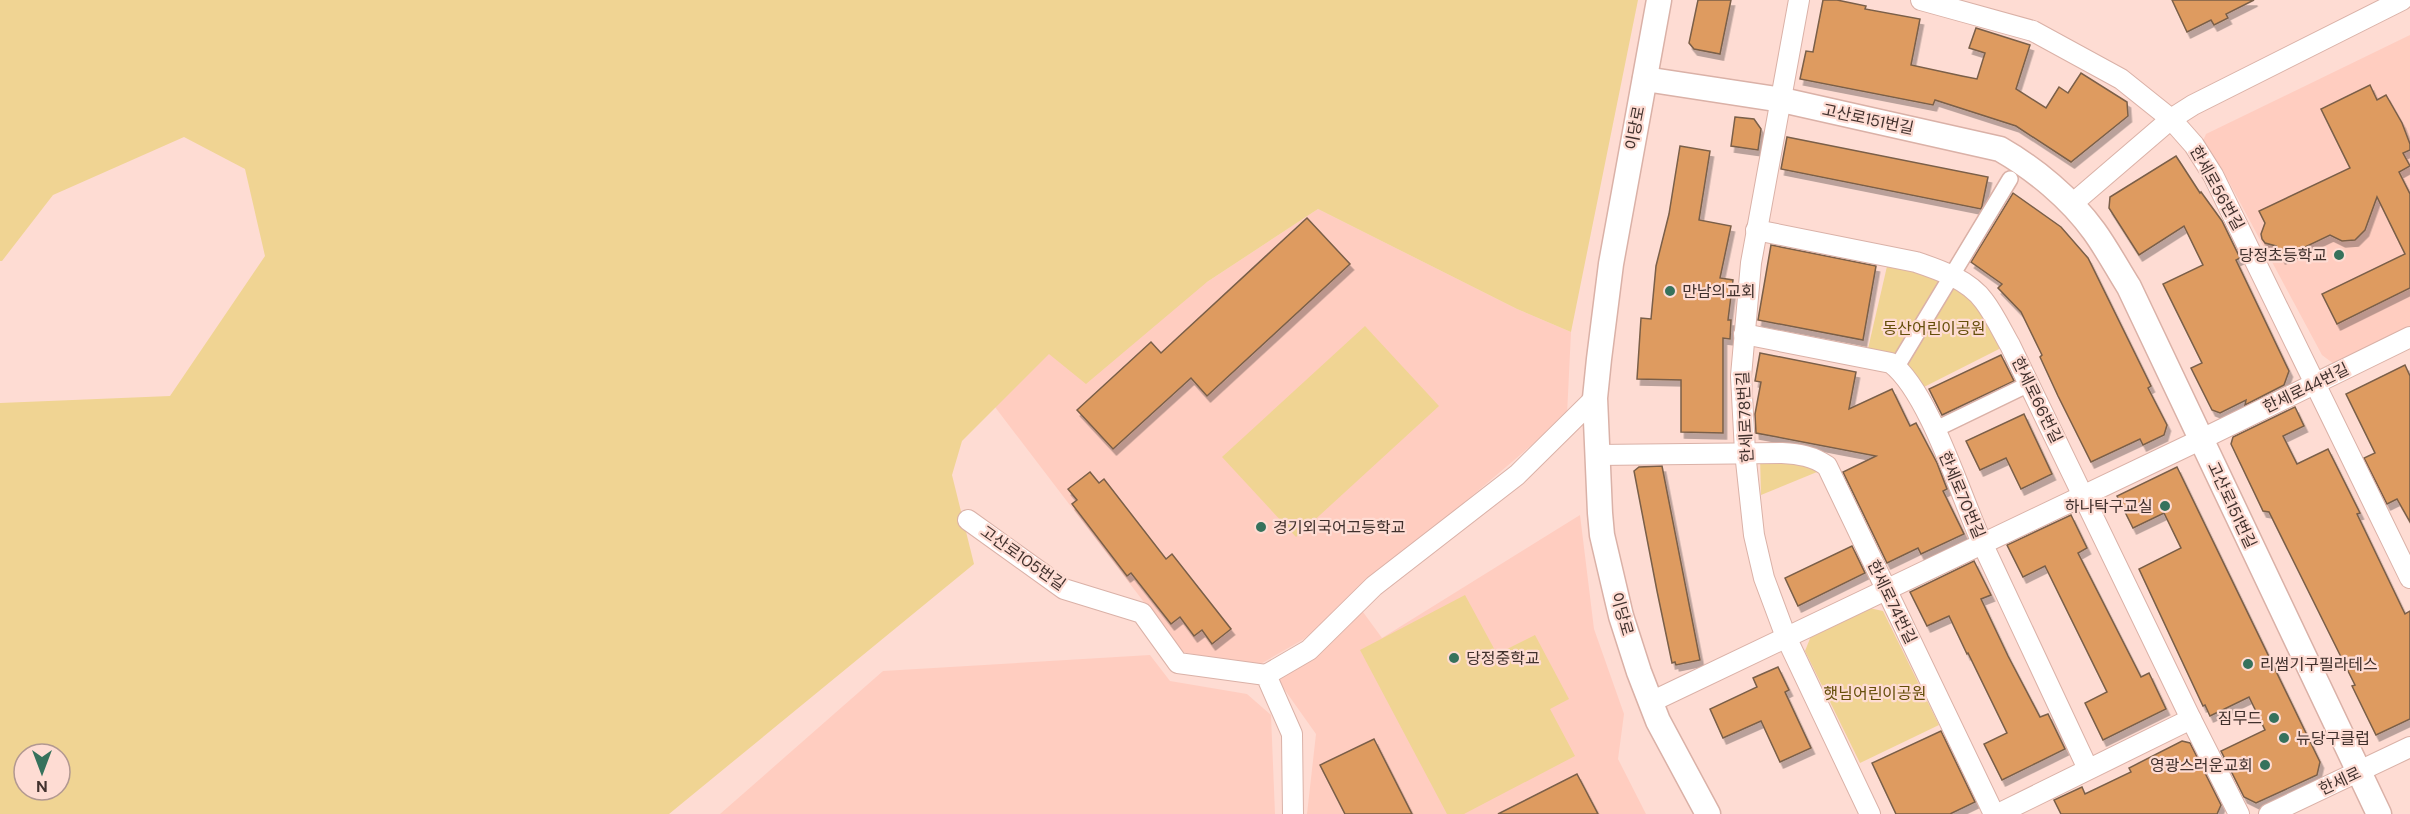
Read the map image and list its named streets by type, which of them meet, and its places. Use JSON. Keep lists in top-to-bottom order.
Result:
{
  "streets": {
    "street": [
      "고산로151번길",
      "이당로",
      "한세로56번길",
      "한세로44번길",
      "한세로66번길",
      "한세로78번길",
      "한세로70번길",
      "고산로105번길",
      "한세로74번길",
      "한세로"
    ]
  },
  "crossings": [
    ["고산로151번길", "이당로"],
    ["고산로151번길", "한세로44번길"],
    ["고산로151번길", "한세로78번길"],
    ["고산로151번길", "한세로"],
    ["이당로", "한세로44번길"],
    ["이당로", "한세로74번길"],
    ["한세로56번길", "한세로44번길"],
    ["한세로44번길", "한세로66번길"],
    ["한세로44번길", "한세로78번길"],
    ["한세로44번길", "한세로70번길"],
    ["한세로44번길", "한세로74번길"],
    ["한세로66번길", "한세로78번길"],
    ["한세로78번길", "한세로74번길"]
  ],
  "parks": ["동산어린이공원", "햇님어린이공원"],
  "places": [
    "당정초등학교",
    "만남의교회",
    "하나탁구교실",
    "경기외국어고등학교",
    "당정중학교",
    "리썸기구필라테스",
    "짐무드",
    "뉴당구클럽",
    "영광스러운교회"
  ],
  "north": "bottom"
}
